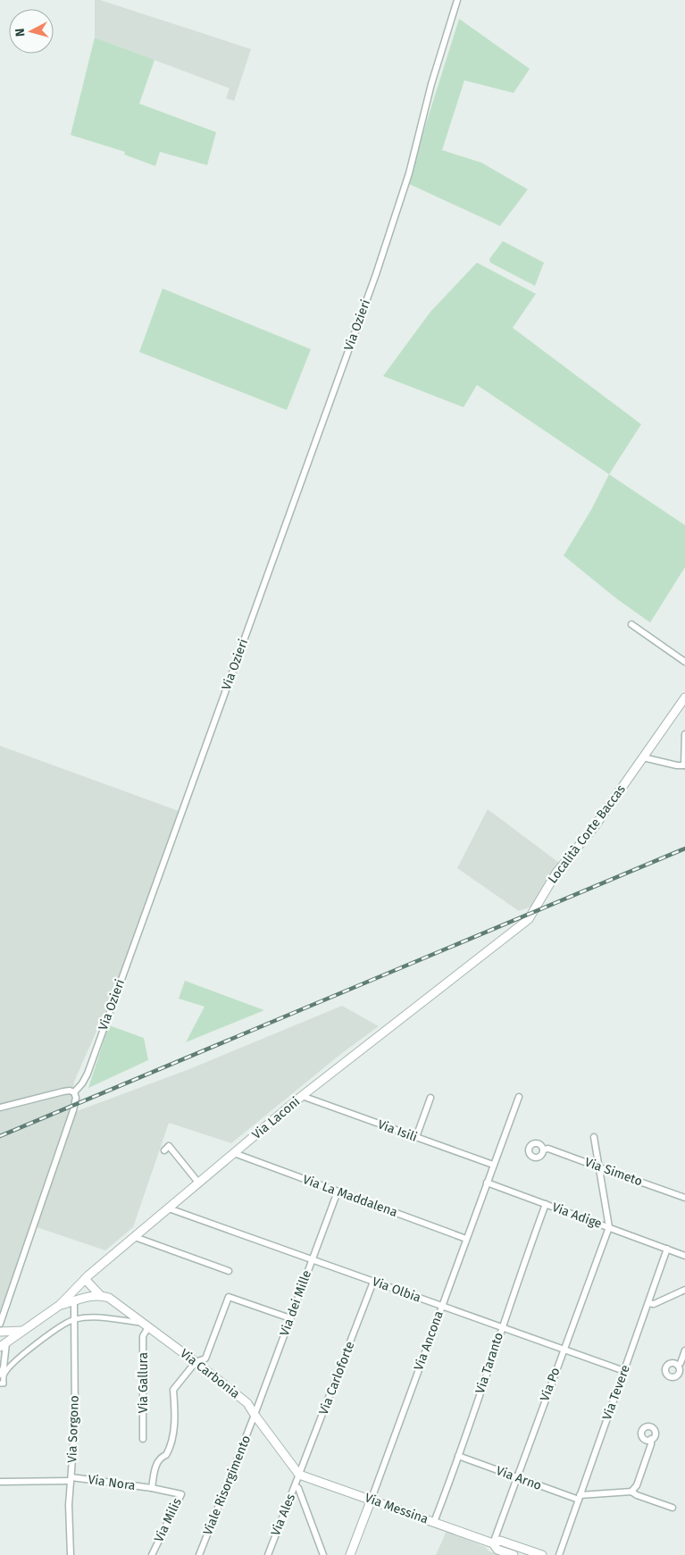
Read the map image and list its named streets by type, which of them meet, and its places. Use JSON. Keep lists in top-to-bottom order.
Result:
{
  "streets": {
    "street": [
      "Via Ozieri",
      "Località Corte Baccas",
      "Via Laconi",
      "Via Isili",
      "Via Simeto",
      "Via La Maddalena",
      "Via Adige",
      "Via Olbia",
      "Via dei Mille",
      "Via Ancona",
      "Via Taranto",
      "Via Carbonia",
      "Via Carloforte",
      "Via Gallura",
      "Via Po",
      "Via Tevere",
      "Via Sorgono",
      "Via Arno",
      "Via Nora",
      "Viale Risorgimento",
      "Via Messina",
      "Via Ales",
      "Via Milis"
    ]
  },
  "crossings": [
    ["Località Corte Baccas", "Via Laconi"],
    ["Via Laconi", "Via Isili"],
    ["Via Laconi", "Via La Maddalena"],
    ["Via Laconi", "Via Olbia"],
    ["Via Laconi", "Via Carbonia"],
    ["Via Isili", "Via Ancona"],
    ["Via La Maddalena", "Via dei Mille"],
    ["Via La Maddalena", "Via Ancona"],
    ["Via Adige", "Via Ancona"],
    ["Via Adige", "Via Taranto"],
    ["Via Adige", "Via Po"],
    ["Via Adige", "Via Tevere"],
    ["Via Olbia", "Via dei Mille"],
    ["Via Olbia", "Via Ancona"],
    ["Via Olbia", "Via Taranto"],
    ["Via Olbia", "Via Carloforte"],
    ["Via Olbia", "Via Po"],
    ["Via Olbia", "Via Tevere"],
    ["Via dei Mille", "Via Carbonia"],
    ["Via dei Mille", "Viale Risorgimento"],
    ["Via Ancona", "Via Messina"],
    ["Via Taranto", "Via Arno"],
    ["Via Taranto", "Via Messina"],
    ["Via Carbonia", "Via Carloforte"],
    ["Via Carbonia", "Via Gallura"],
    ["Via Carbonia", "Viale Risorgimento"],
    ["Via Carbonia", "Via Messina"],
    ["Via Carbonia", "Via Ales"],
    ["Via Carloforte", "Via Messina"],
    ["Via Carloforte", "Via Ales"],
    ["Via Po", "Via Arno"],
    ["Via Po", "Via Messina"],
    ["Via Tevere", "Via Arno"],
    ["Via Sorgono", "Via Nora"],
    ["Via Nora", "Via Milis"],
    ["Via Messina", "Via Ales"]
  ],
  "north": "left"
}
